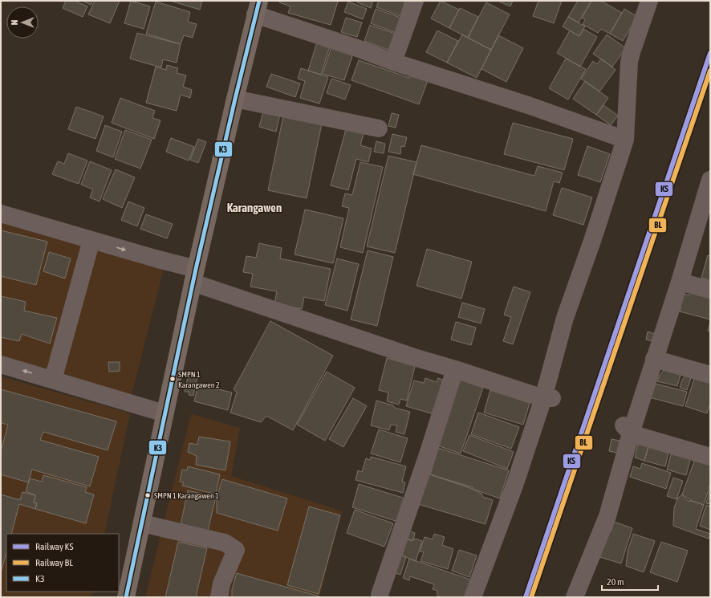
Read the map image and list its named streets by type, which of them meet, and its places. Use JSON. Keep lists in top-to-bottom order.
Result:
{
  "districts": ["Karangawen"],
  "places": ["SMPN 1 Karangawen 2", "SMPN 1 Karangawen 1"],
  "lines": ["transit line K3", "rail line KS", "rail line BL"],
  "legend": ["Railway KS", "Railway BL", "K3"],
  "scale_bar": "20 m",
  "north": "left"
}
